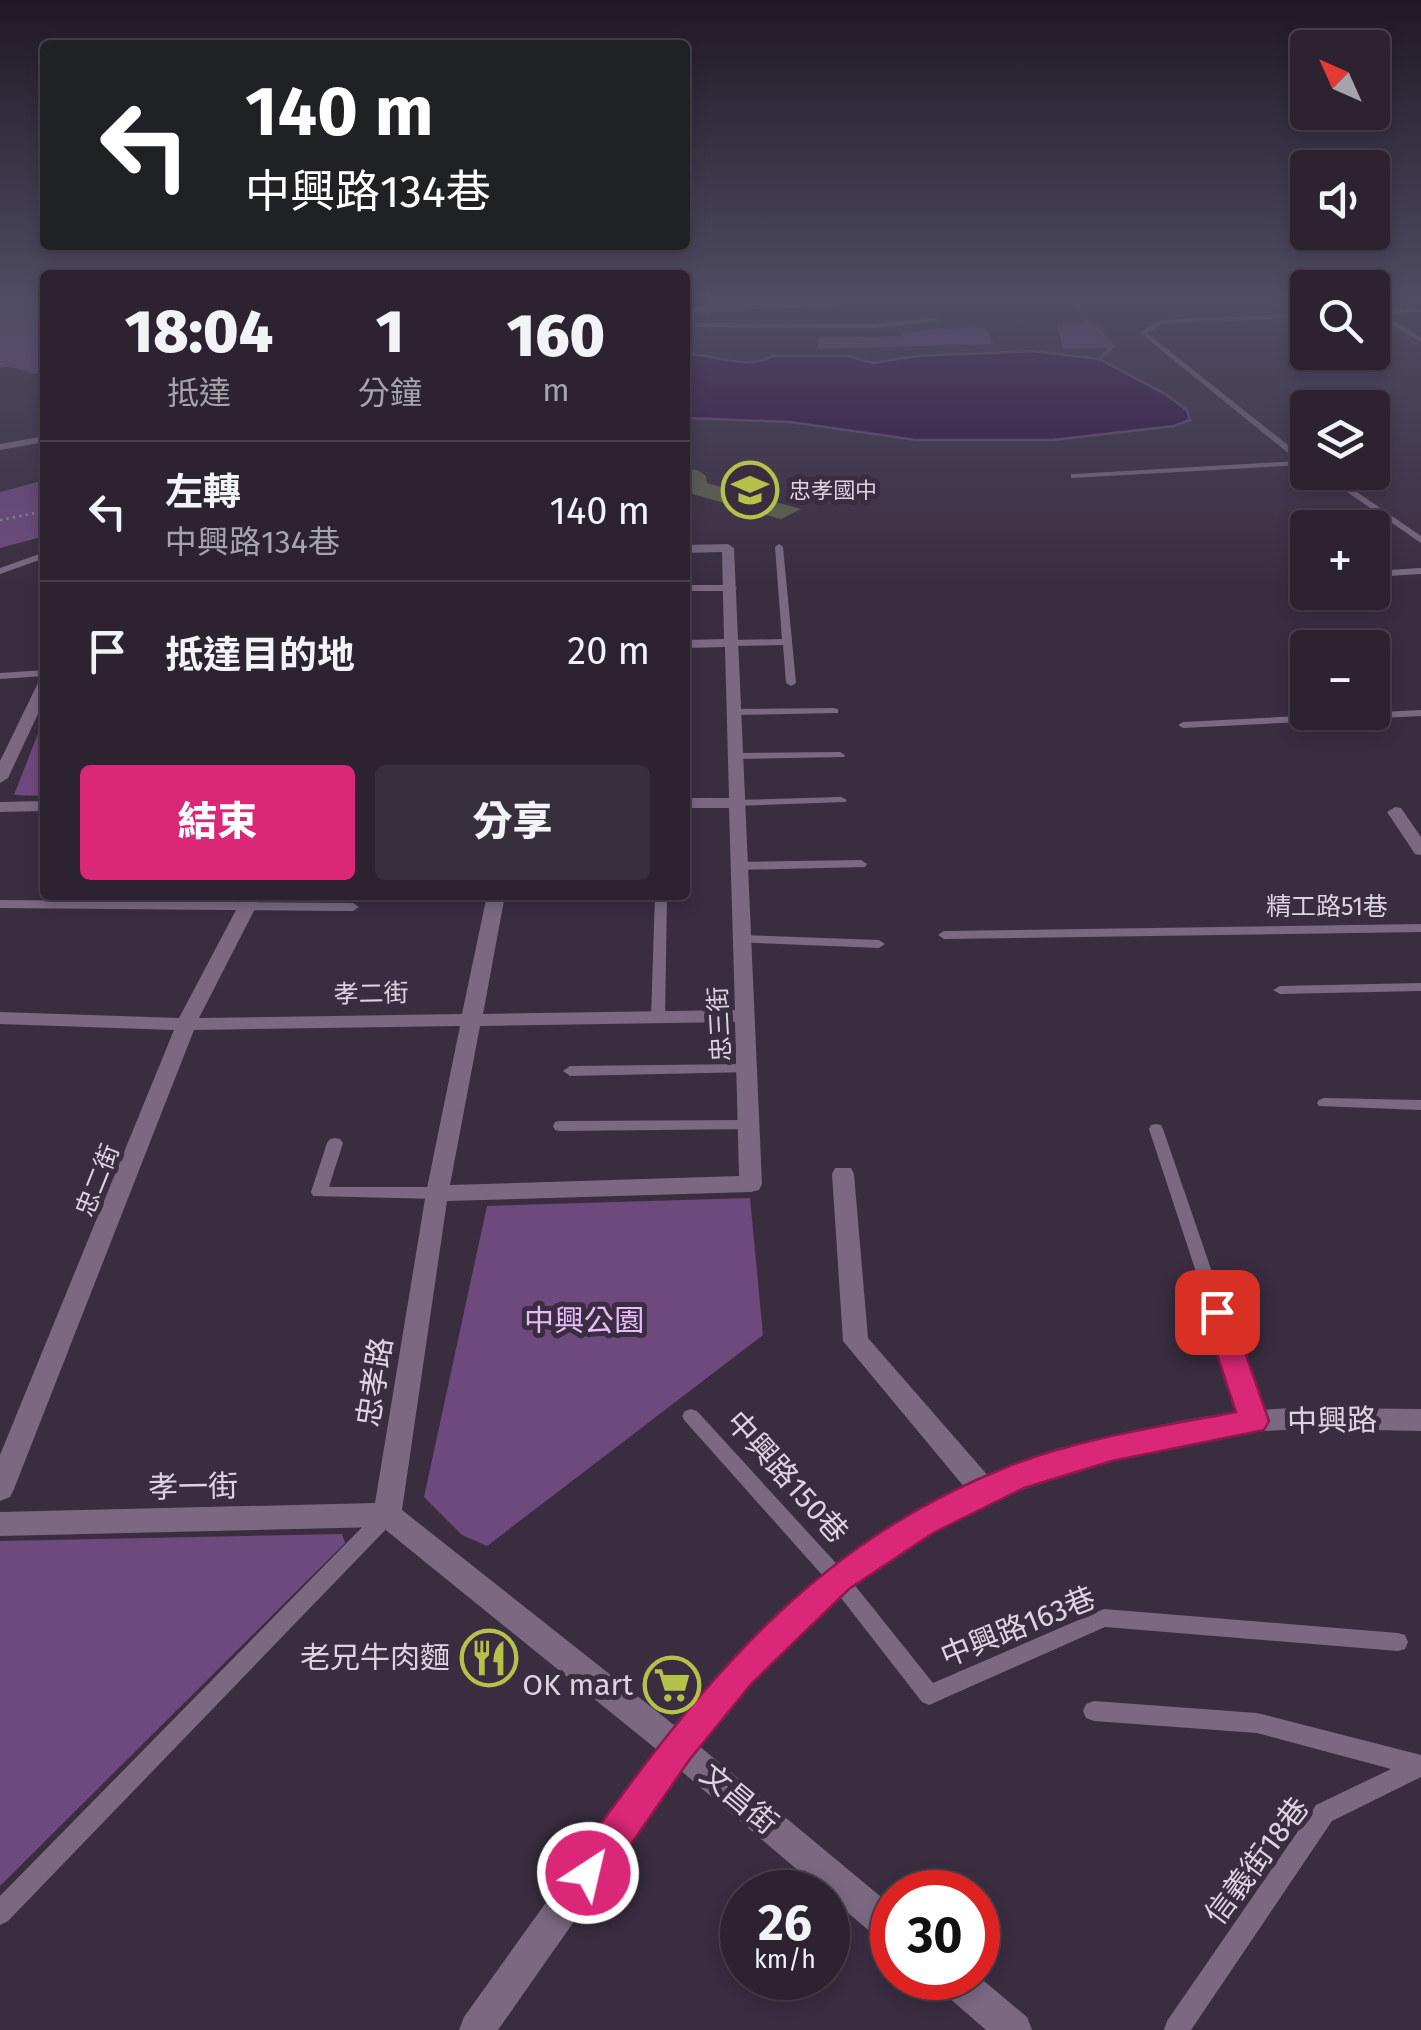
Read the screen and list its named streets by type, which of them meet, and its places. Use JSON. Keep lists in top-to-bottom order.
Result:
{
  "streets": {
    "street": [
      "孝二街",
      "忠三街",
      "忠二街",
      "忠孝路",
      "中興路",
      "孝一街",
      "文昌街"
    ],
    "lane": [
      "精工路51巷",
      "中興路150巷",
      "中興路163巷",
      "信義街18巷"
    ]
  },
  "crossings": [
    ["孝二街", "忠三街"],
    ["孝二街", "忠二街"],
    ["孝二街", "忠孝路"],
    ["忠三街", "忠孝路"],
    ["忠孝路", "孝一街"],
    ["中興路", "中興路150巷"],
    ["中興路", "中興路163巷"],
    ["中興路", "文昌街"],
    ["中興路150巷", "中興路163巷"]
  ],
  "parks": ["中興公園"],
  "places": {
    "school or university": ["忠孝國中"],
    "restaurant": ["老兄牛肉麵"],
    "supermarket": ["OK mart"]
  },
  "north": "top left",
  "page": {
    "map_buttons": ["+", "−"],
    "turn": ["140 m", "中興路134巷"],
    "eta": [
      "18:04",
      "抵達",
      "1",
      "分鐘",
      "160",
      "m"
    ],
    "list": [
      {
        "name": "左轉",
        "note": "中興路134巷",
        "value": "140 m"
      },
      {
        "name": "抵達目的地",
        "value": "20 m"
      }
    ],
    "buttons": ["結束", "分享"],
    "speed": "26 km/h",
    "limit": "30"
  }
}
